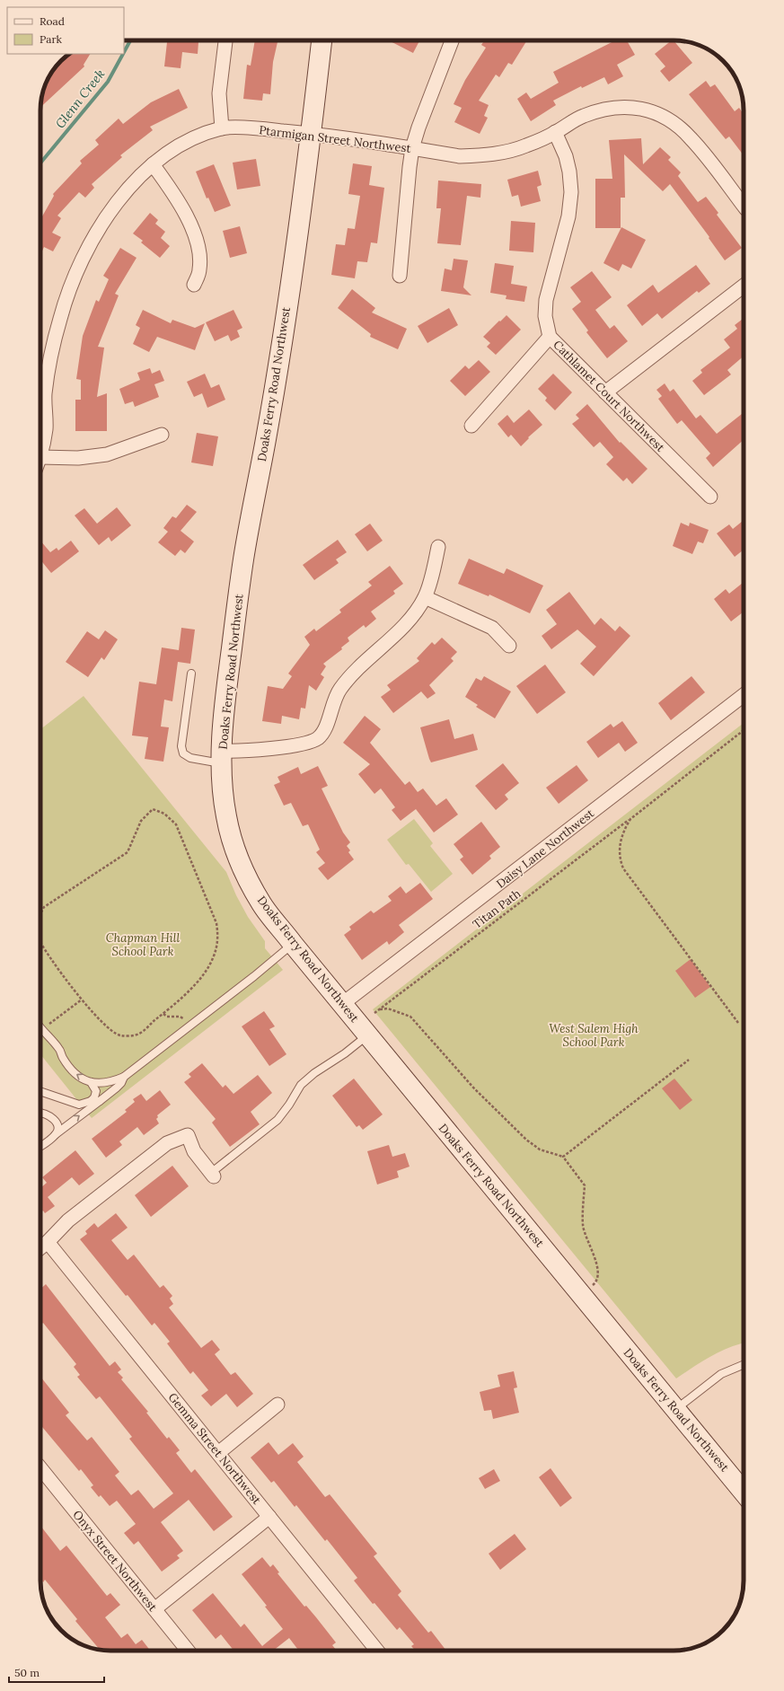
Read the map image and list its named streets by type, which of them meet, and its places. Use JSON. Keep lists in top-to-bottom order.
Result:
{
  "streets": {
    "main road": ["Doaks Ferry Road Northwest"],
    "street": [
      "Ptarmigan Street Northwest",
      "Cathlamet Court Northwest",
      "Daisy Lane Northwest",
      "Gemma Street Northwest",
      "Onyx Street Northwest"
    ],
    "path": ["Titan Path"]
  },
  "crossings": [
    ["Ptarmigan Street Northwest", "Doaks Ferry Road Northwest"],
    ["Ptarmigan Street Northwest", "Cathlamet Court Northwest"],
    ["Doaks Ferry Road Northwest", "Daisy Lane Northwest"],
    ["Doaks Ferry Road Northwest", "Titan Path"]
  ],
  "water": ["Glenn Creek"],
  "parks": ["Chapman Hill School Park", "West Salem High School Park"],
  "legend": ["Road", "Park"],
  "scale_bar": "50 m"
}
